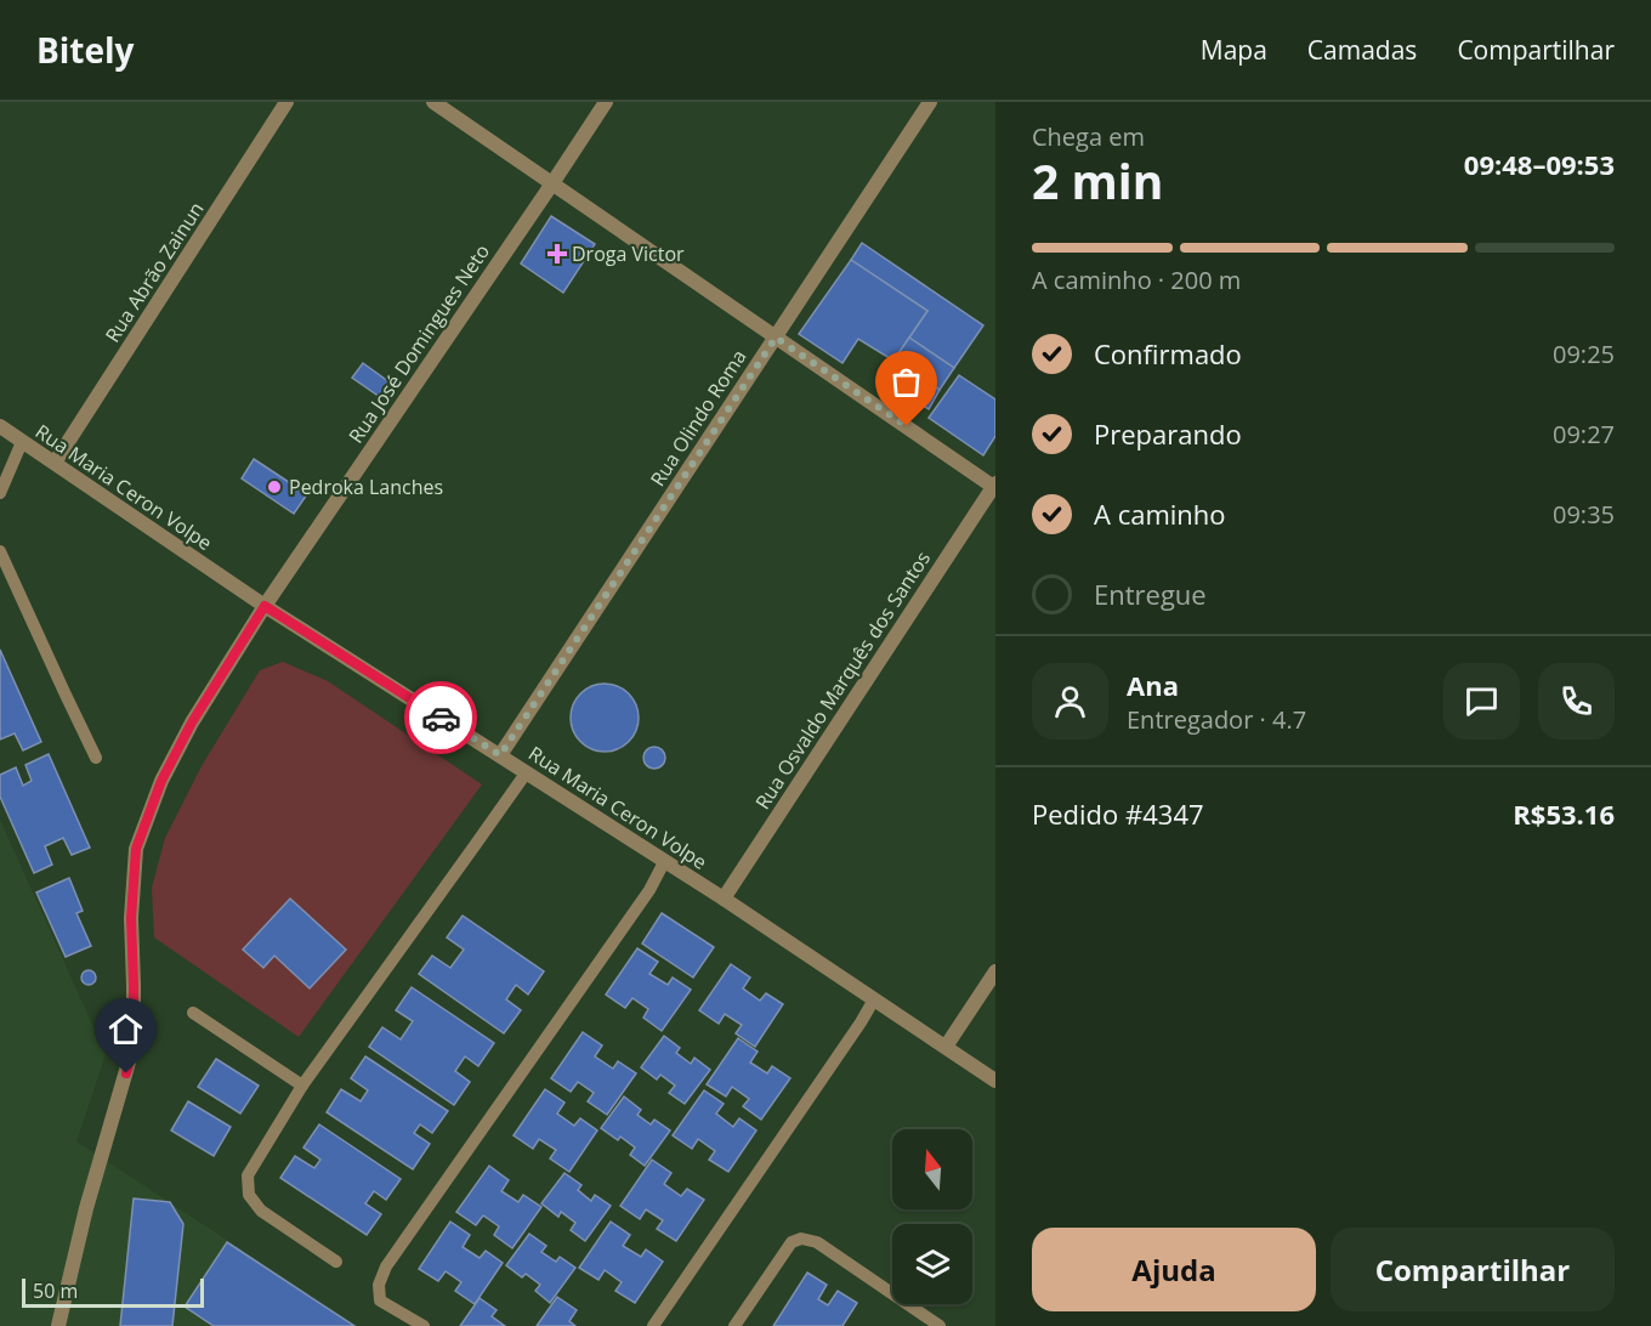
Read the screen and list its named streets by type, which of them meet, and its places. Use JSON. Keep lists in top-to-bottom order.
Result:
{
  "streets": {
    "street": [
      "Rua Abrão Zainun",
      "Rua José Domingues Neto",
      "Rua Olindo Roma",
      "Rua Maria Ceron Volpe",
      "Rua Osvaldo Marquês dos Santos"
    ]
  },
  "crossings": [
    ["Rua Abrão Zainun", "Rua Maria Ceron Volpe"],
    ["Rua José Domingues Neto", "Rua Maria Ceron Volpe"],
    ["Rua Olindo Roma", "Rua Maria Ceron Volpe"],
    ["Rua Maria Ceron Volpe", "Rua Osvaldo Marquês dos Santos"]
  ],
  "places": {
    "health": ["Droga Victor"],
    "other": ["Pedroka Lanches"]
  },
  "scale_bar": "50 m",
  "north": "top",
  "page": {
    "header": "Bitely",
    "nav": ["Mapa", "Camadas", "Compartilhar"],
    "heading": ["2 min", "Chega em", "09:48–09:53"],
    "panel": [
      "Ana",
      "Entregador · 4.7",
      "Pedido #4347",
      "R$53.16"
    ],
    "bar": "A caminho · 200 m",
    "list": [
      ["Confirmado", "09:25"],
      ["Preparando", "09:27"],
      ["A caminho", "09:35"],
      "Entregue"
    ],
    "buttons": ["Ajuda", "Compartilhar"],
    "scale": "50 m"
  }
}
